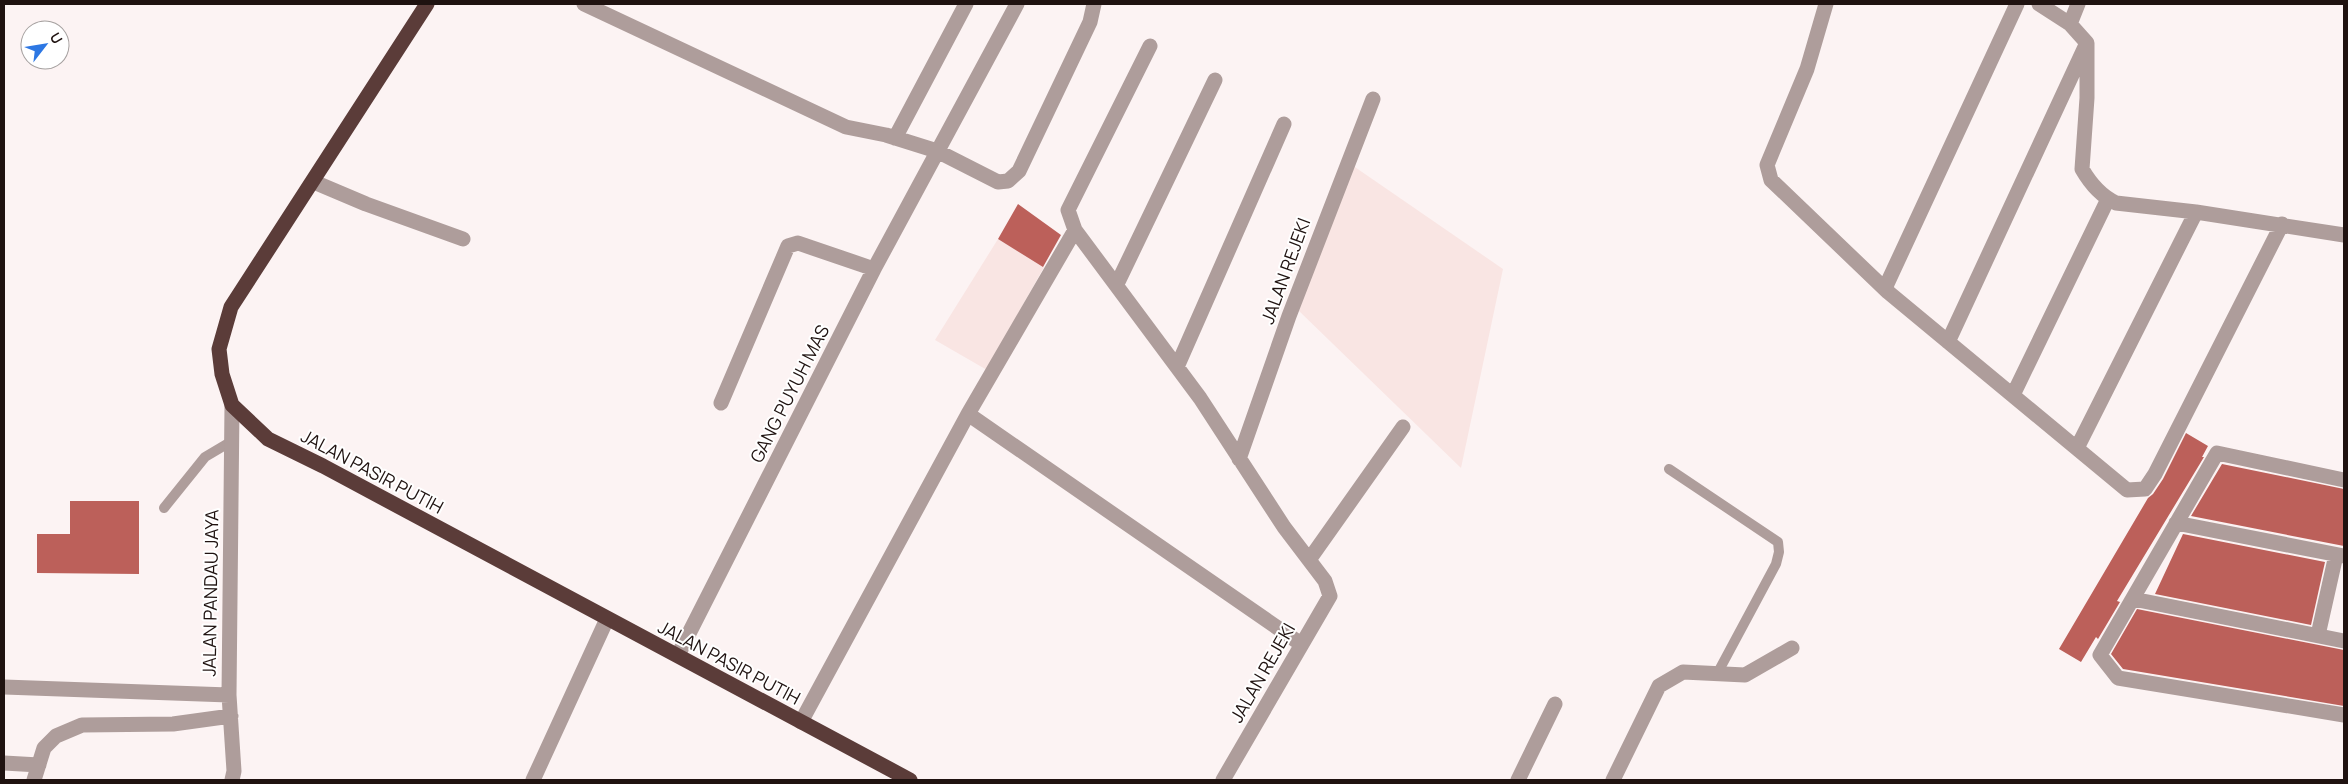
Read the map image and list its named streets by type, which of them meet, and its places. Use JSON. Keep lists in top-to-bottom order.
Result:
{
  "streets": {
    "highway": ["JALAN PASIR PUTIH"],
    "street": ["JALAN REJEKI", "GANG PUYUH MAS", "JALAN PANDAU JAYA"]
  },
  "crossings": [
    ["GANG PUYUH MAS", "JALAN PASIR PUTIH"],
    ["JALAN PASIR PUTIH", "JALAN PANDAU JAYA"]
  ],
  "north": "top right"
}
